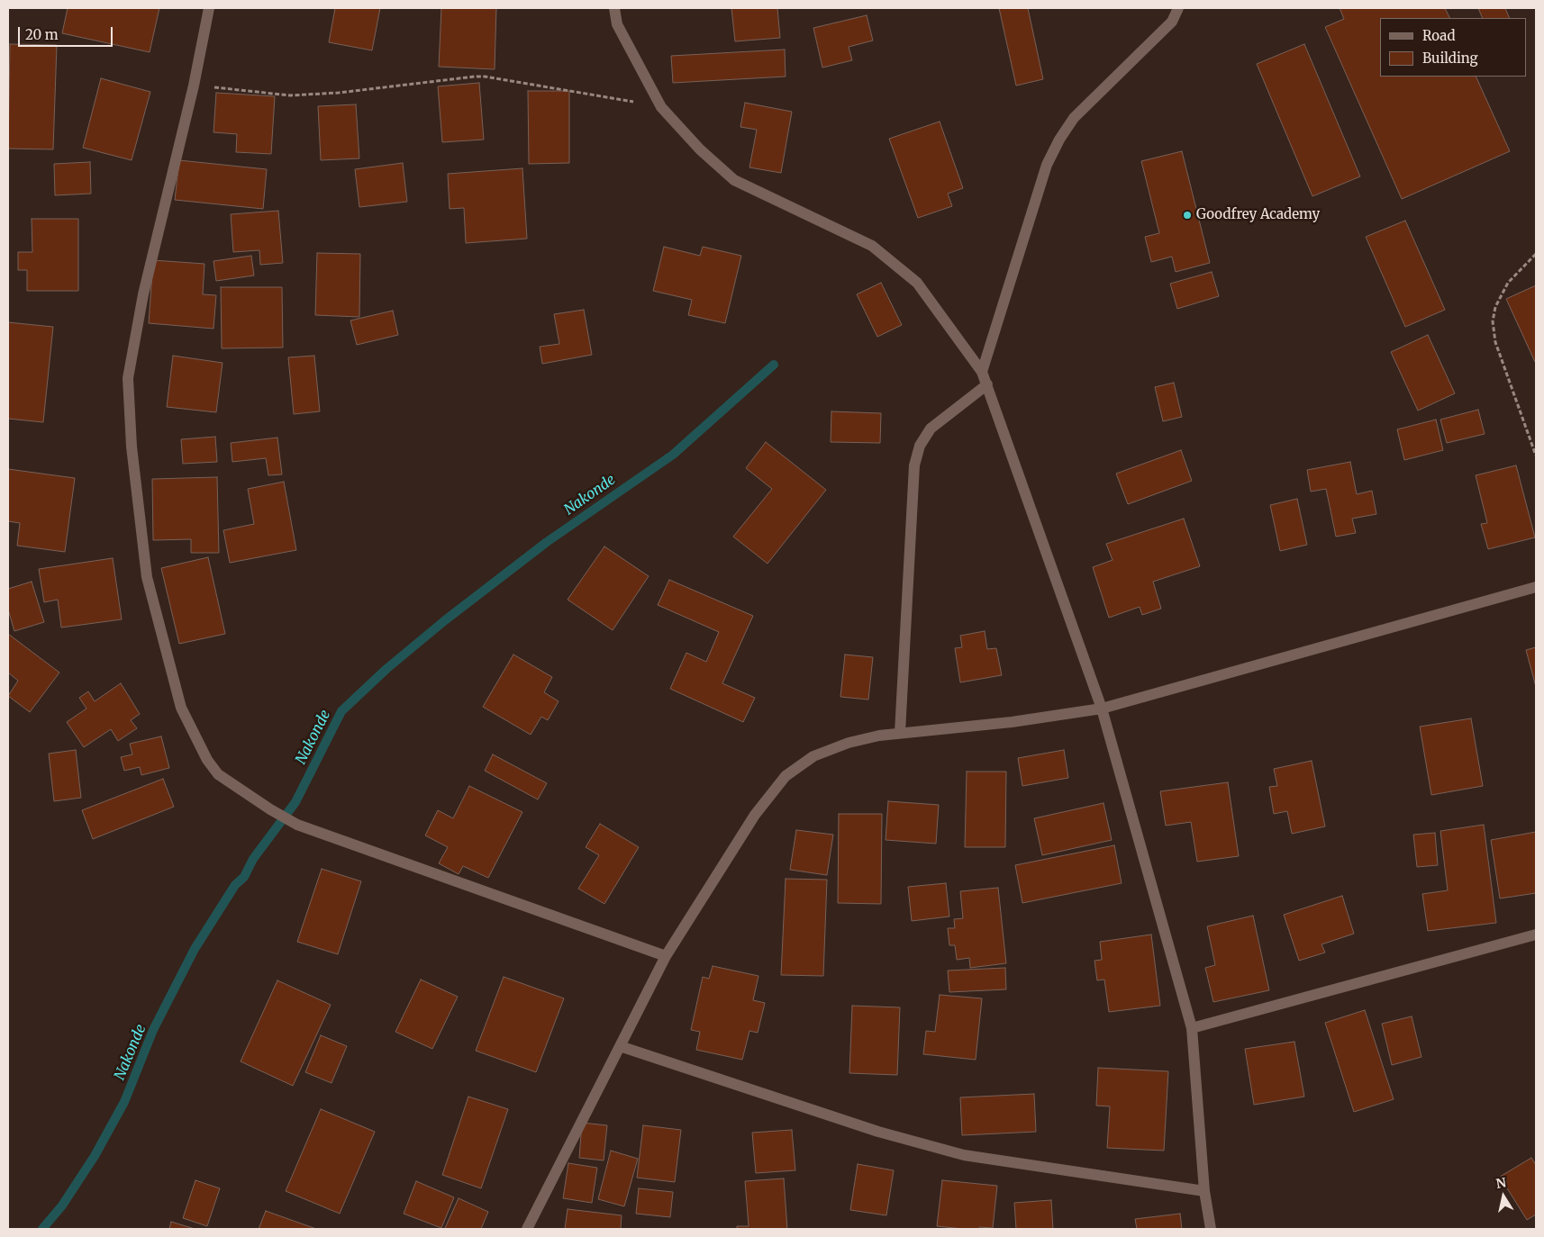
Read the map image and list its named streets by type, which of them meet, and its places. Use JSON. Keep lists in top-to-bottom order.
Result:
{
  "water": ["Nakonde"],
  "places": ["Goodfrey Academy"],
  "legend": ["Road", "Building"],
  "scale_bar": "20 m",
  "north": "top"
}
